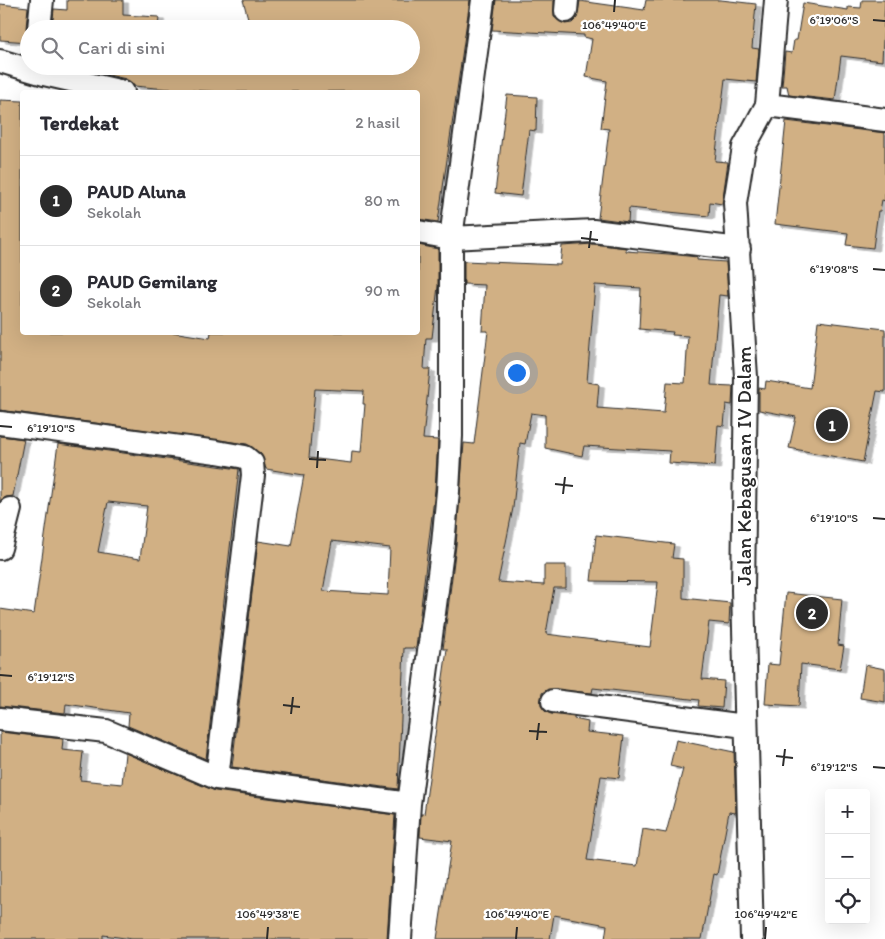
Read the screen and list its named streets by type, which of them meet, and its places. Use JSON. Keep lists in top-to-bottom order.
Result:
{
  "streets": {
    "street": ["Jalan Kebagusan IV Dalam"]
  },
  "page": {
    "search": "Cari di sini",
    "heading": ["Terdekat", "2 hasil"],
    "list": [
      {
        "mark": "1",
        "name": "PAUD Aluna",
        "note": "Sekolah",
        "value": "80 m"
      },
      {
        "mark": "2",
        "name": "PAUD Gemilang",
        "note": "Sekolah",
        "value": "90 m"
      }
    ],
    "pins": ["1", "2"],
    "map_buttons": ["+", "−"]
  },
  "coordinates": [
    "6°19'06\"S",
    "106°49'40\"E",
    "6°19'08\"S",
    "6°19'10\"S",
    "6°19'12\"S",
    "106°49'38\"E",
    "106°49'42\"E"
  ]
}
